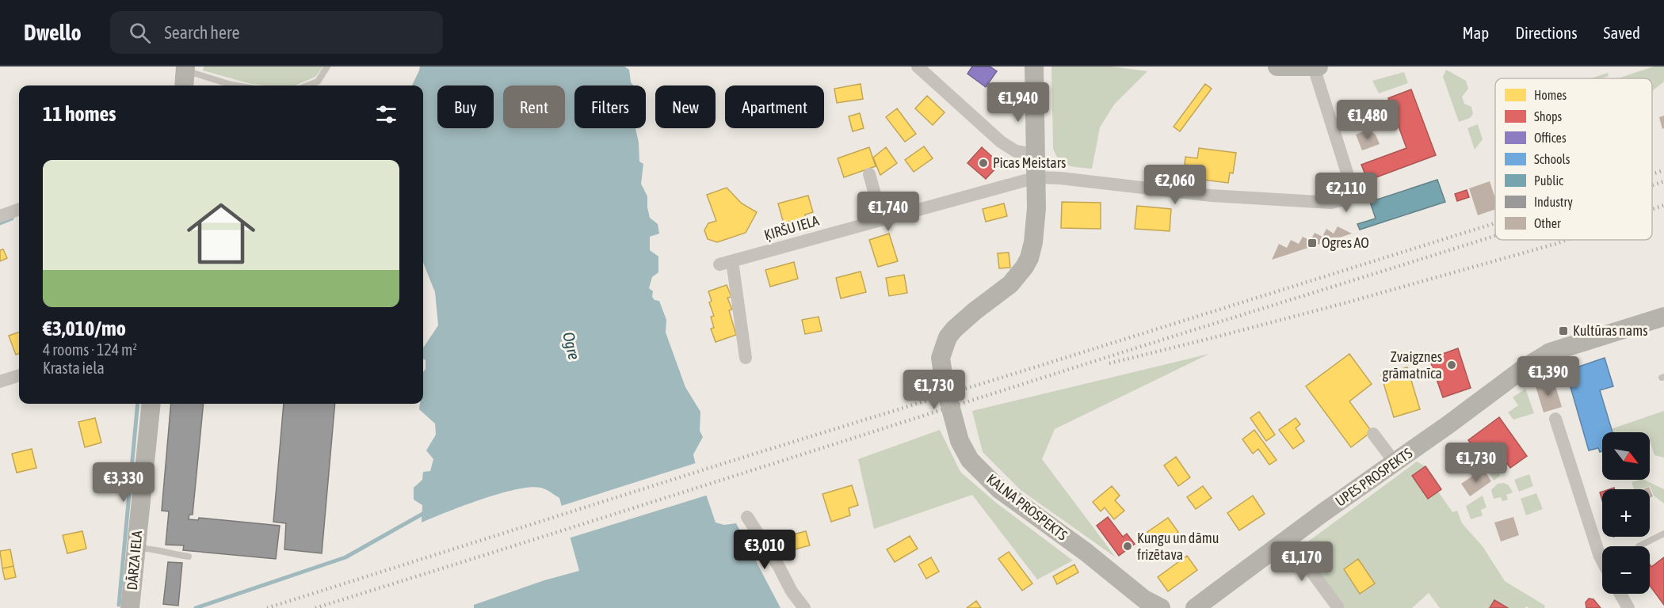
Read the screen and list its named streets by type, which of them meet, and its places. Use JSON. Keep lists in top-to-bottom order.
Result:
{
  "streets": {
    "main road": ["UPES PROSPEKTS", "KALNA PROSPEKTS", "DĀRZA IELA"],
    "street": ["ĶIRŠU IELA"]
  },
  "crossings": [
    ["ĶIRŠU IELA", "KALNA PROSPEKTS"]
  ],
  "water": ["Ogre"],
  "places": {
    "other": ["Picas Meistars", "Zvaigznes grāmatnīca", "Kungu un dāmu frizētava"],
    "transit": ["Ogres AO", "Kultūras nams"]
  },
  "legend": [
    "Homes",
    "Shops",
    "Offices",
    "Schools",
    "Public",
    "Industry",
    "Other"
  ],
  "north": "bottom right",
  "page": {
    "header": "Dwello",
    "search": "Search here",
    "nav": ["Map", "Directions", "Saved"],
    "price": [
      "€1,940",
      "€1,480",
      "€2,060",
      "€2,110",
      "€1,740",
      "€1,390",
      "€1,730",
      "€1,730",
      "€3,330",
      "€3,010",
      "€1,170"
    ],
    "chip": [
      "Buy",
      "Rent",
      "Filters",
      "New",
      "Apartment"
    ],
    "heading": "11 homes",
    "list": [
      {
        "name": "€3,010/mo",
        "note": "4 rooms · 124 m² · Krasta iela"
      }
    ],
    "map_buttons": ["+", "−"]
  }
}
